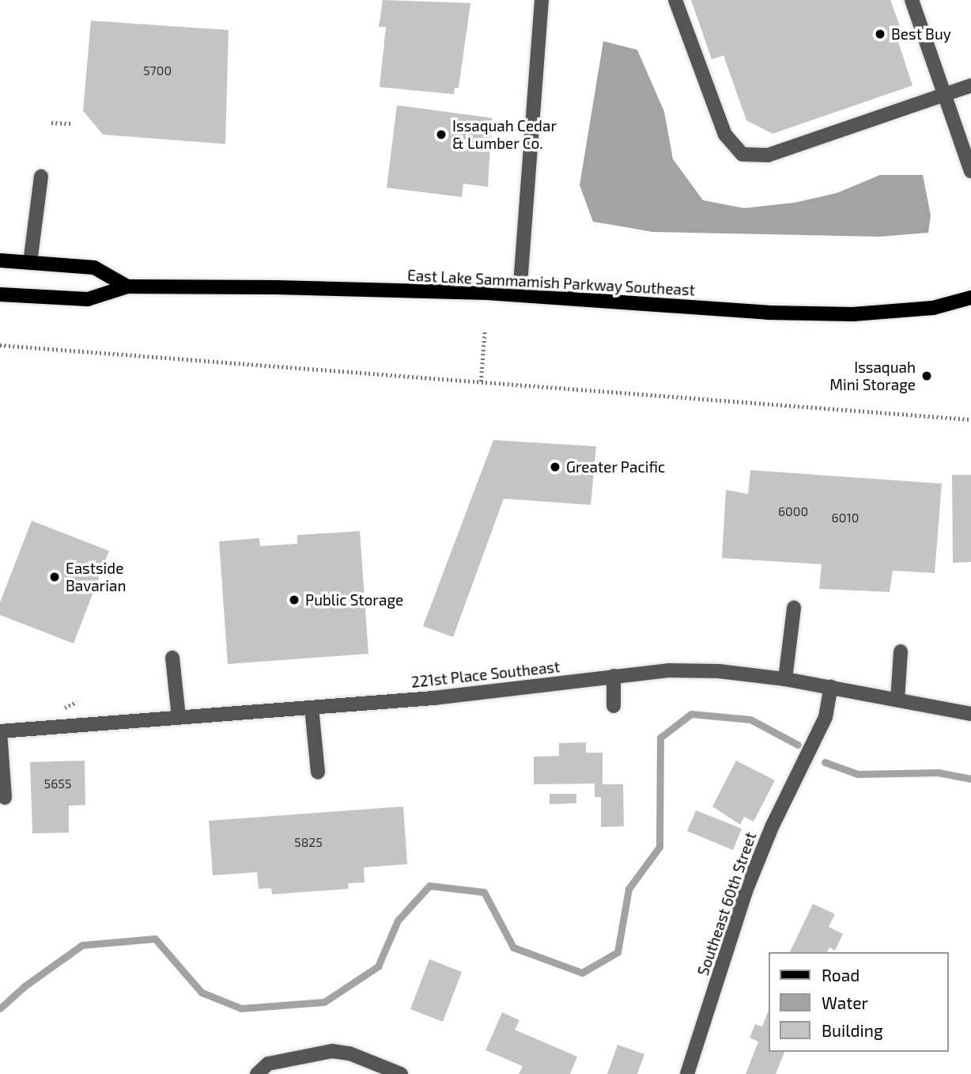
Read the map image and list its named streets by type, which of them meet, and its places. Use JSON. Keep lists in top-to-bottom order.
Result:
{
  "streets": {
    "main road": ["East Lake Sammamish Parkway Southeast"],
    "street": ["221st Place Southeast", "Southeast 60th Street"]
  },
  "crossings": [
    ["221st Place Southeast", "Southeast 60th Street"]
  ],
  "places": [
    "Best Buy",
    "Issaquah Cedar & Lumber Co.",
    "Issaquah Mini Storage",
    "Greater Pacific",
    "Eastside Bavarian",
    "Public Storage"
  ],
  "house_numbers": [
    "5700",
    "6000",
    "6010",
    "5655",
    "5825"
  ],
  "legend": ["Road", "Water", "Building"]
}
